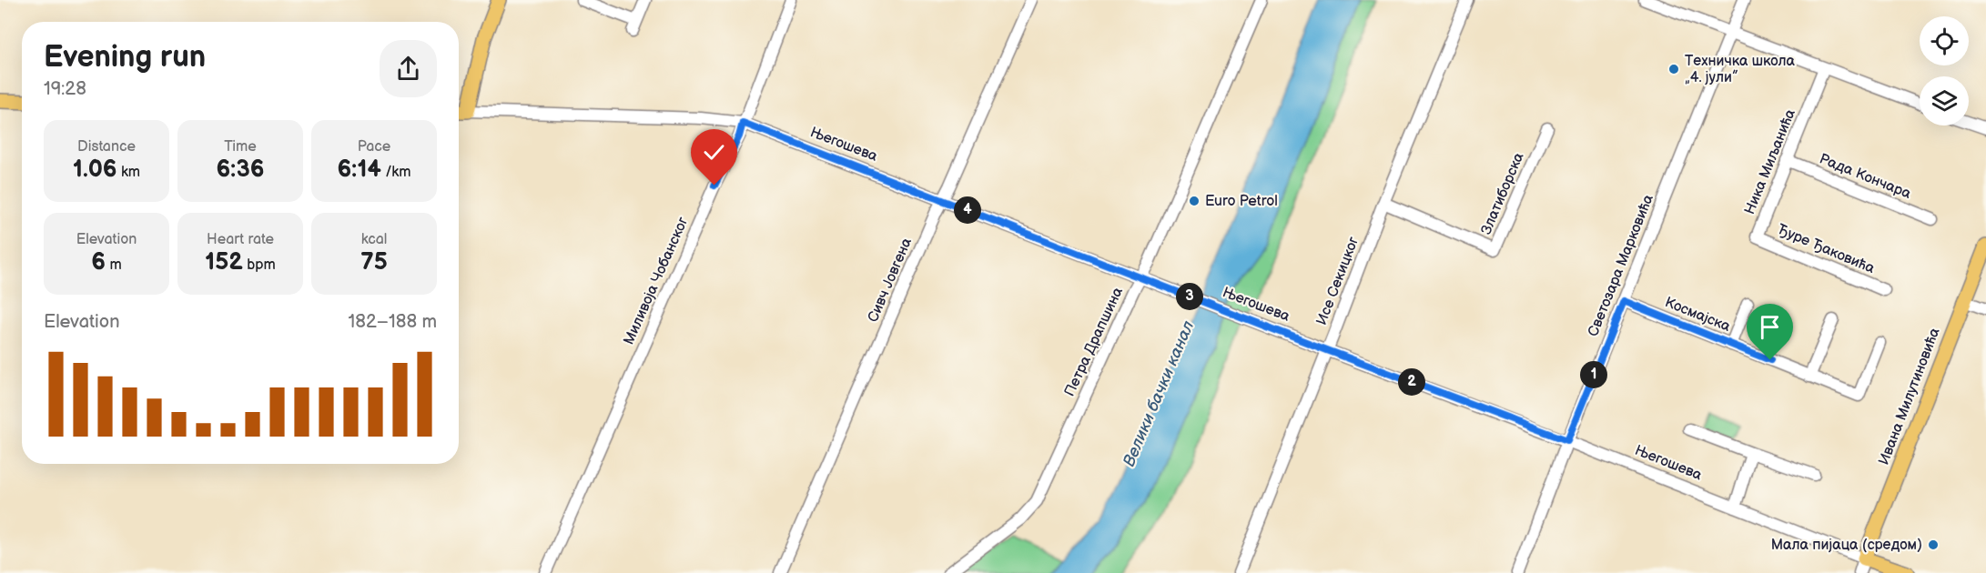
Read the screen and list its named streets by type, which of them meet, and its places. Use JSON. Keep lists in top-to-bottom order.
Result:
{
  "streets": {
    "main road": ["Његошева", "Ивана Милутиновића"],
    "street": [
      "Ника Миљанића",
      "Рада Кончара",
      "Златиборска",
      "Ђуре Ђаковића",
      "Светозара Марковића",
      "Сивч Јовгена",
      "Миливоја Чобанског",
      "Исе Секицког",
      "Космајска",
      "Петра Драпшина"
    ]
  },
  "crossings": [
    ["Његошева", "Светозара Марковића"],
    ["Његошева", "Сивч Јовгена"],
    ["Његошева", "Миливоја Чобанског"],
    ["Његошева", "Исе Секицког"],
    ["Његошева", "Петра Драпшина"],
    ["Његошева", "Ивана Милутиновића"],
    ["Ника Миљанића", "Рада Кончара"],
    ["Ника Миљанића", "Ђуре Ђаковића"],
    ["Златиборска", "Исе Секицког"],
    ["Светозара Марковића", "Космајска"]
  ],
  "water": ["Велики бачки канал"],
  "places": ["Техничка школа „4. јули”", "Euro Petrol", "Мала пијаца (средом)"],
  "page": {
    "heading": ["Evening run", "19:28"],
    "stats": [
      ["Distance", "1.06 km"],
      ["Time", "6:36"],
      ["Pace", "6:14 /km"],
      ["Elevation", "6 m"],
      ["Heart rate", "152 bpm"],
      ["kcal", "75"]
    ],
    "pins": [
      "4",
      "3",
      "1",
      "2"
    ],
    "chart": ["Elevation", "182–188 m"]
  }
}
